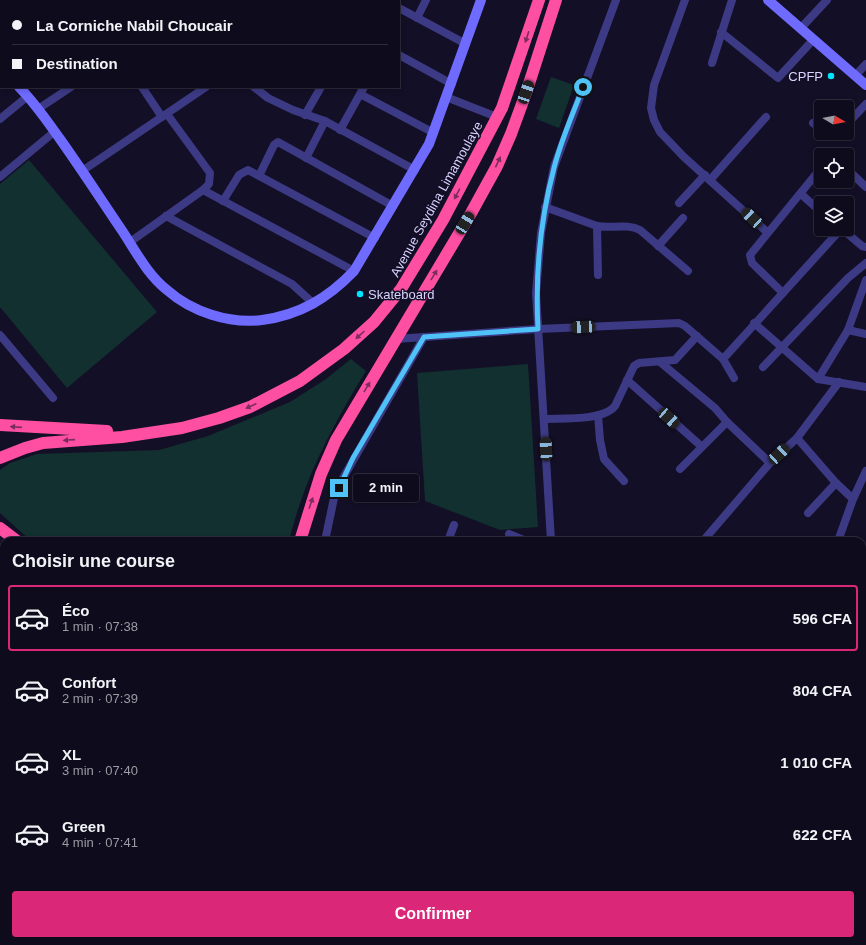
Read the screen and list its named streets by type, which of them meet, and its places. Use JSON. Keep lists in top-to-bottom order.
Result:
{
  "streets": {
    "highway": ["Avenue Seydina Limamoulaye"]
  },
  "places": ["CPFP", "Skateboard"],
  "north": "right",
  "page": {
    "banner": ["La Corniche Nabil Choucair", "Destination"],
    "bubble": "2 min",
    "heading": "Choisir une course",
    "list": [
      {
        "name": "Éco",
        "note": "1 min · 07:38",
        "value": "596 CFA"
      },
      {
        "name": "Confort",
        "note": "2 min · 07:39",
        "value": "804 CFA"
      },
      {
        "name": "XL",
        "note": "3 min · 07:40",
        "value": "1 010 CFA"
      },
      {
        "name": "Green",
        "note": "4 min · 07:41",
        "value": "622 CFA"
      }
    ],
    "buttons": "Confirmer"
  }
}
